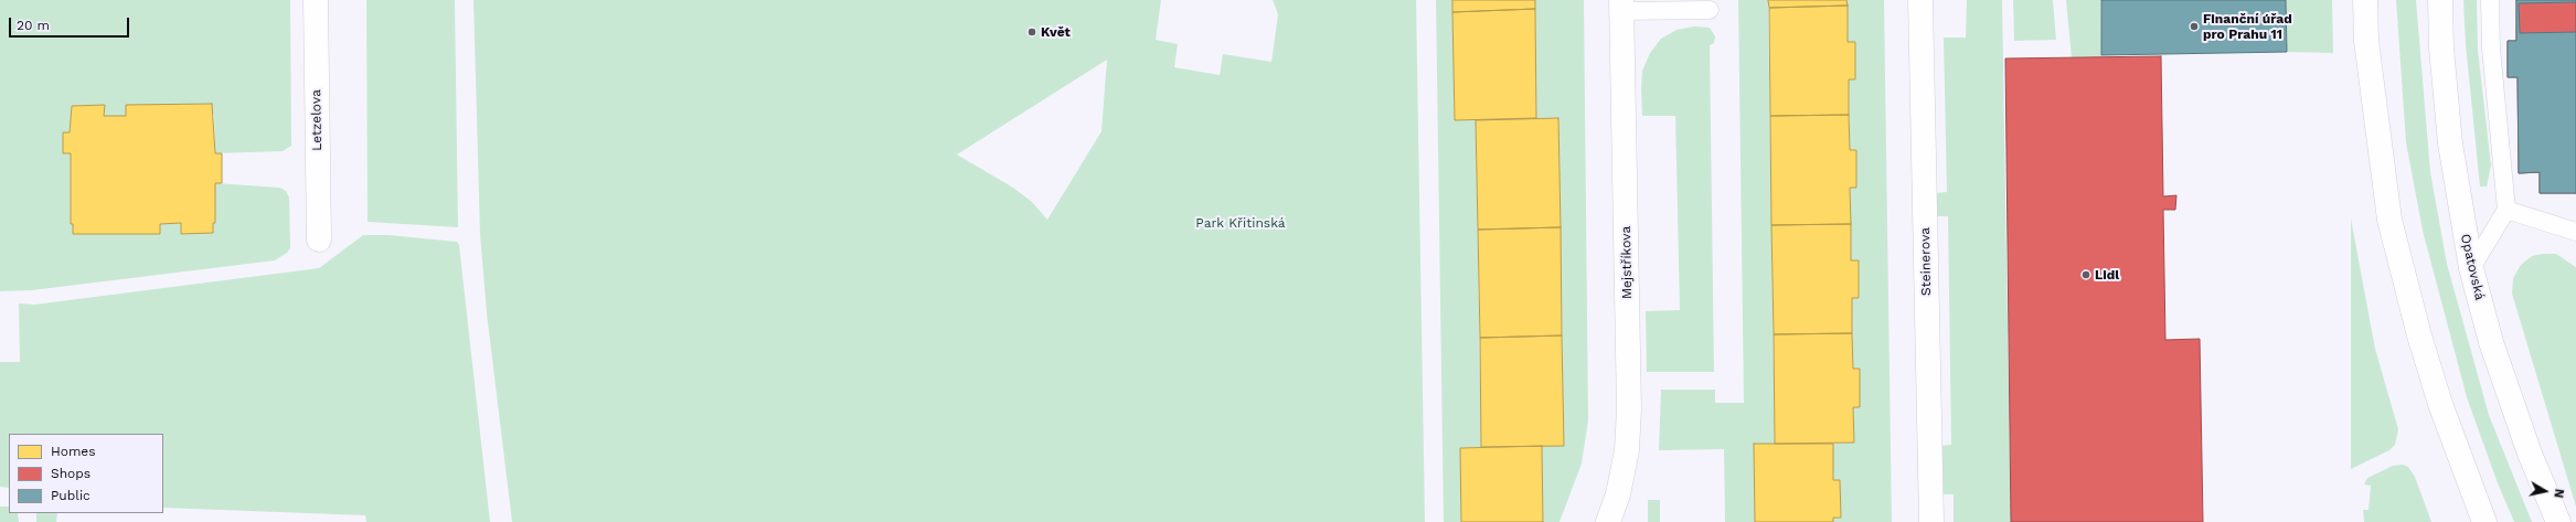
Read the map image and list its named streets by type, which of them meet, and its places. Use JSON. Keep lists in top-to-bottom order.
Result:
{
  "streets": {
    "street": [
      "Letzelova",
      "Steinerova",
      "Mejstříkova",
      "Opatovská"
    ]
  },
  "parks": ["Park Křitinská"],
  "places": ["Finanční úřad pro Prahu 11", "Květ", "Lidl"],
  "legend": ["Homes", "Shops", "Public"],
  "scale_bar": "20 m",
  "north": "right"
}
